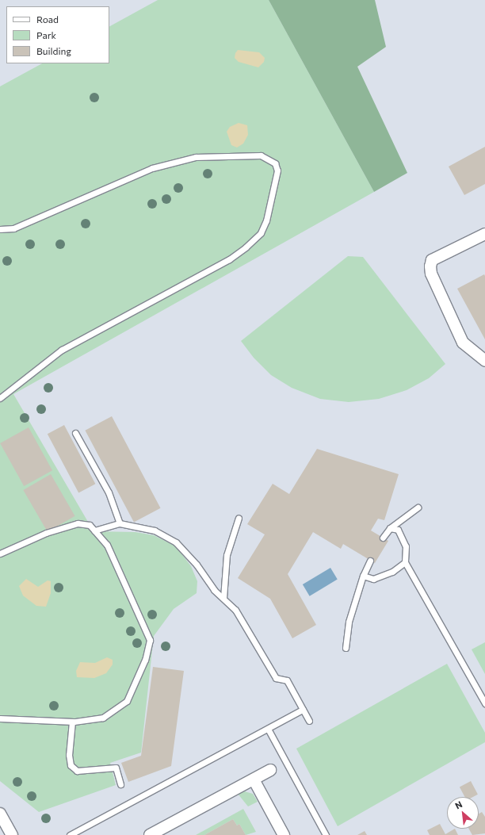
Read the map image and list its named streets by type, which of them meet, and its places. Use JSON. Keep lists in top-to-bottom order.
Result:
{
  "legend": ["Road", "Park", "Building"],
  "north": "top left"
}
